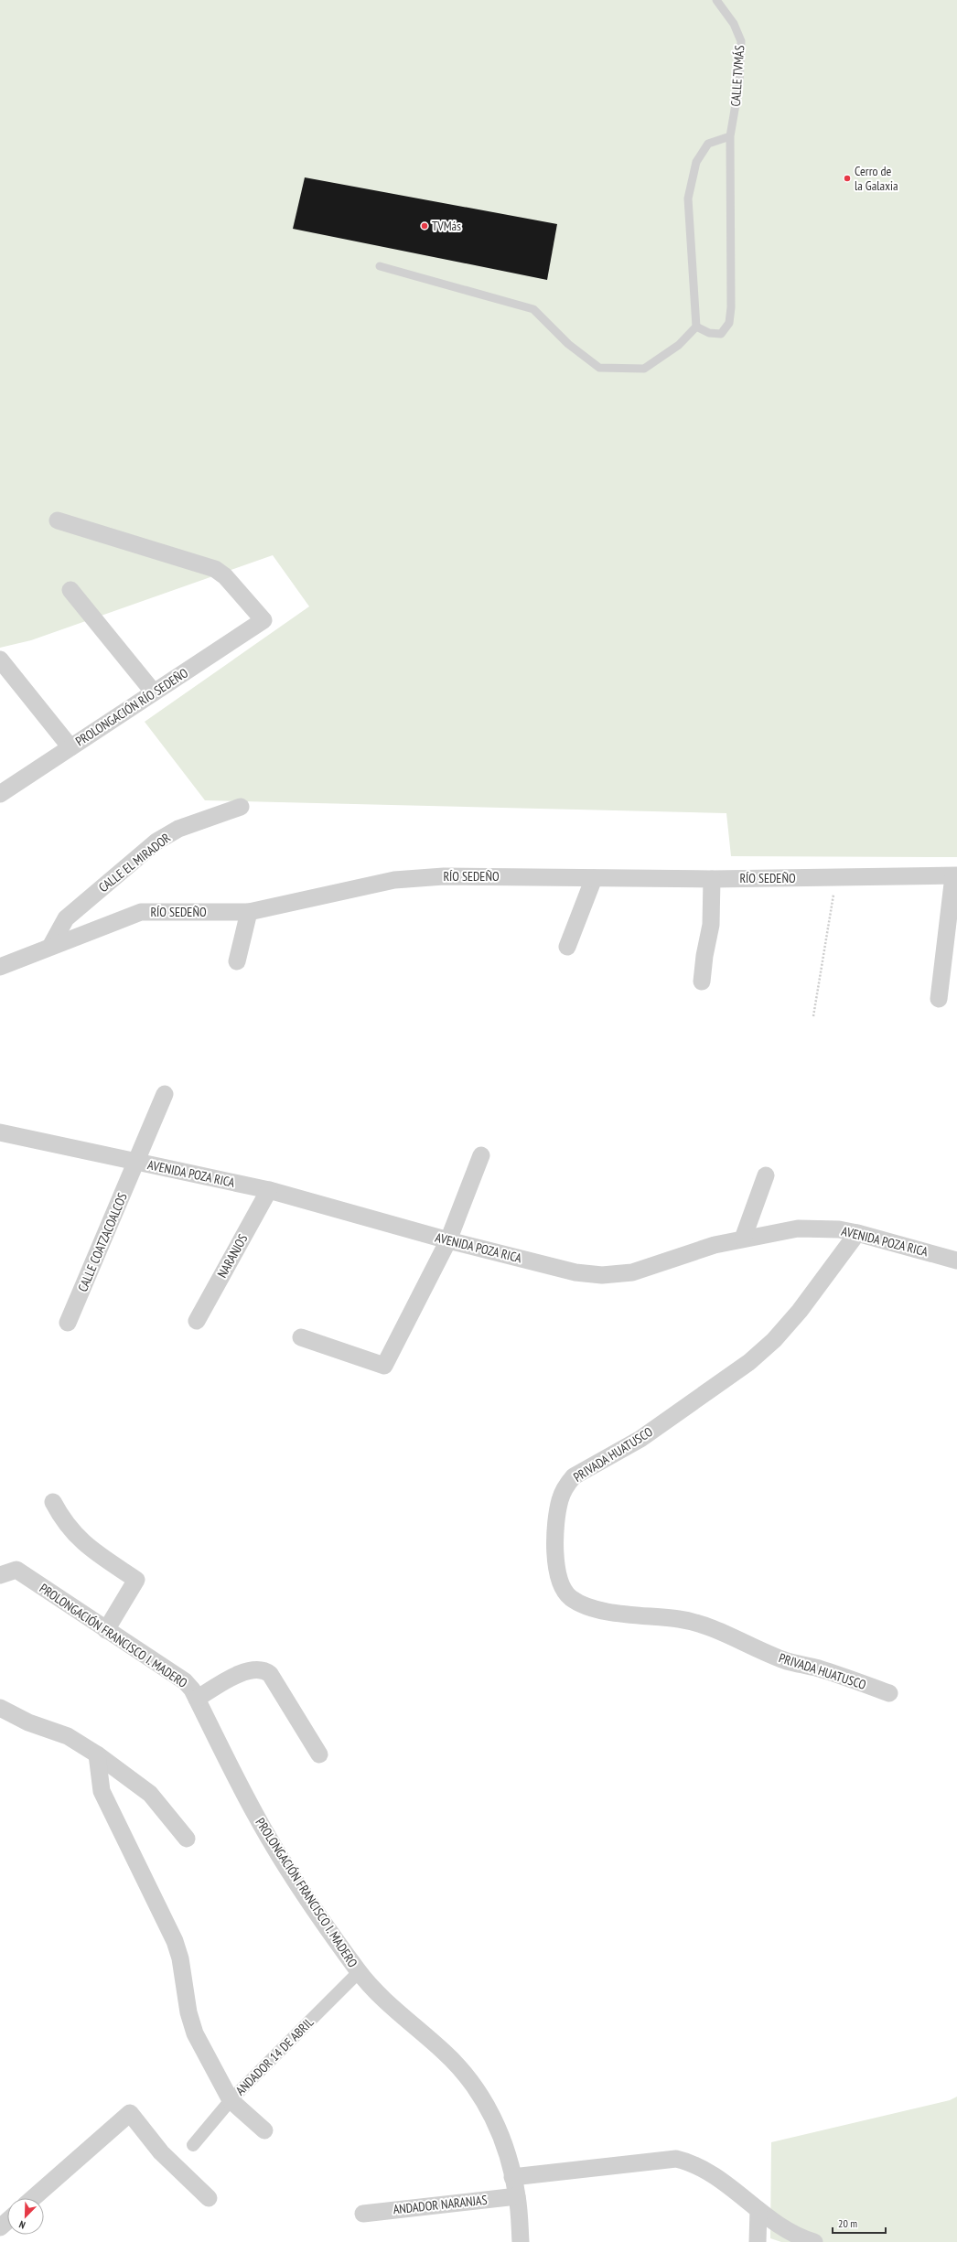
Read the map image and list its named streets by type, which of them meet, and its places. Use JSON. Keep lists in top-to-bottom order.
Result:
{
  "streets": {
    "street": [
      "PROLONGACIÓN RÍO SEDEÑO",
      "CALLE EL MIRADOR",
      "RÍO SEDEÑO",
      "AVENIDA POZA RICA",
      "CALLE COATZACOALCOS",
      "NARANJOS",
      "PRIVADA HUATUSCO",
      "PROLONGACIÓN FRANCISCO I. MADERO",
      "ANDADOR 14 DE ABRIL",
      "ANDADOR NARANJAS"
    ],
    "lane": ["CALLE TVMÁS"]
  },
  "crossings": [
    ["CALLE EL MIRADOR", "RÍO SEDEÑO"],
    ["AVENIDA POZA RICA", "CALLE COATZACOALCOS"],
    ["AVENIDA POZA RICA", "NARANJOS"],
    ["AVENIDA POZA RICA", "PRIVADA HUATUSCO"],
    ["PROLONGACIÓN FRANCISCO I. MADERO", "ANDADOR 14 DE ABRIL"],
    ["PROLONGACIÓN FRANCISCO I. MADERO", "ANDADOR NARANJAS"]
  ],
  "places": ["Cerro de la Galaxia", "TVMás"],
  "scale_bar": "20 m",
  "north": "bottom left"
}
